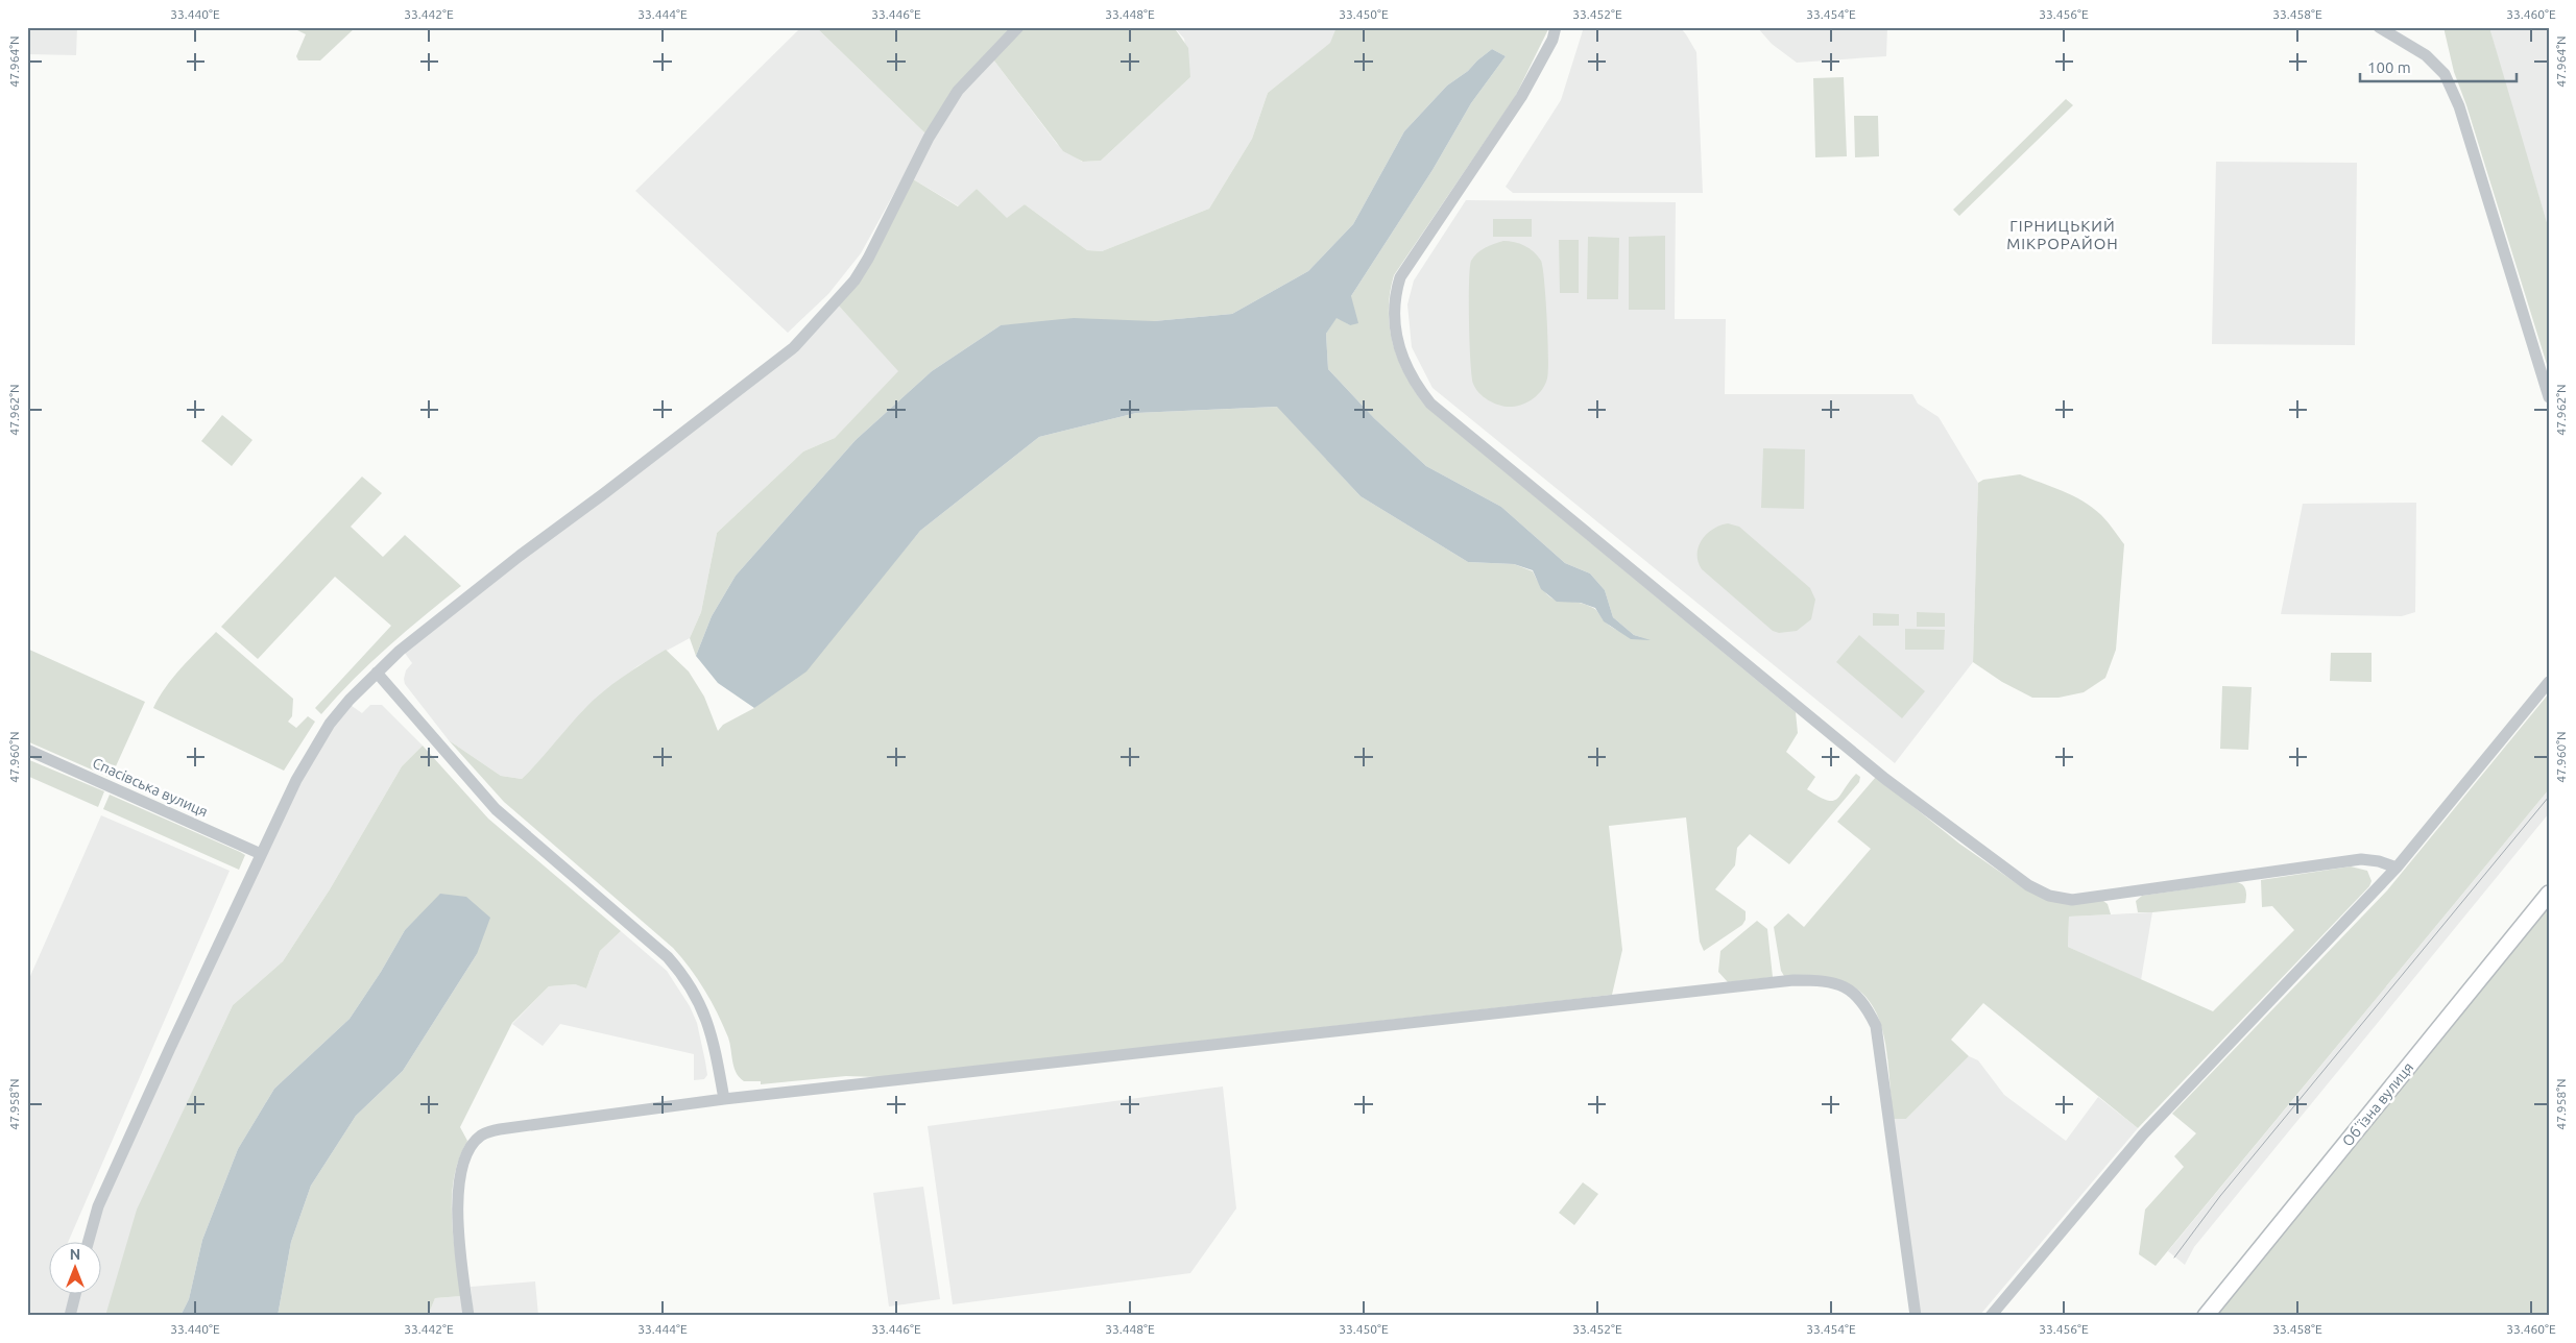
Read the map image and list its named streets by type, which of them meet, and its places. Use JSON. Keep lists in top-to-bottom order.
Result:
{
  "streets": {
    "main road": ["Обʼїзна вулиця"],
    "street": ["Спасівська вулиця"]
  },
  "districts": ["ГІРНИЦЬКИЙ МІКРОРАЙОН"],
  "scale_bar": "100 m",
  "north": "top",
  "coordinates": [
    "33.440°E",
    "33.442°E",
    "33.444°E",
    "33.446°E",
    "33.448°E",
    "33.450°E",
    "33.452°E",
    "33.454°E",
    "33.456°E",
    "33.458°E",
    "33.460°E",
    "47.964°N",
    "47.962°N",
    "47.960°N",
    "47.958°N"
  ]
}
